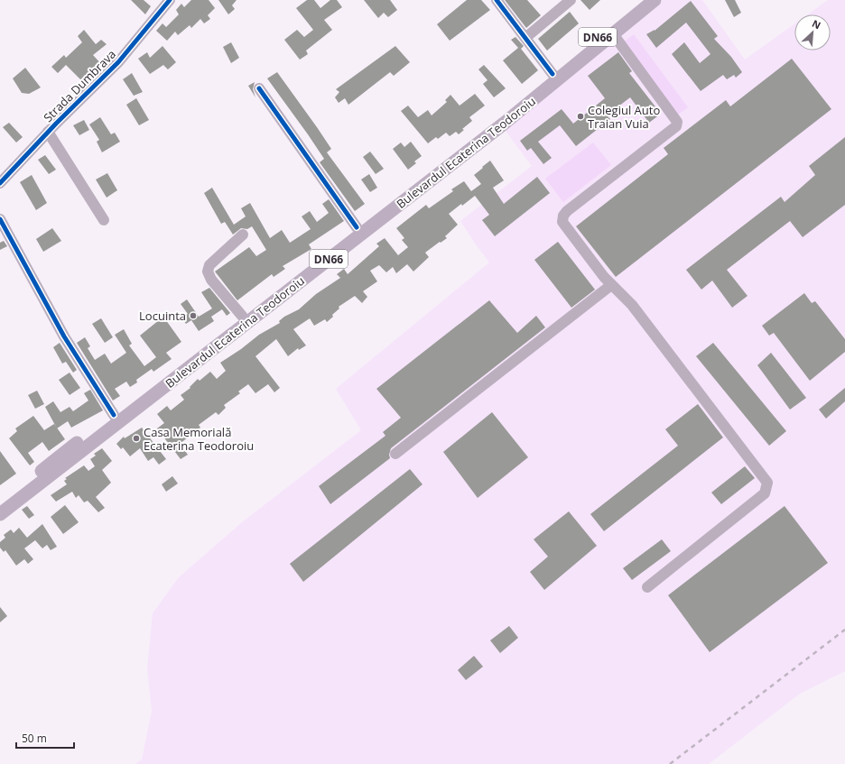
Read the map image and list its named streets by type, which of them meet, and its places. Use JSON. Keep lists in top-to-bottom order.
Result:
{
  "streets": {
    "main road": ["DN66", "Bulevardul Ecaterina Teodoroiu"],
    "street": ["Strada Dumbrava"]
  },
  "places": ["Colegiul Auto Traian Vuia", "Locuinta", "Casa Memorială Ecaterina Teodoroiu"],
  "scale_bar": "50 m",
  "north": "top right"
}
